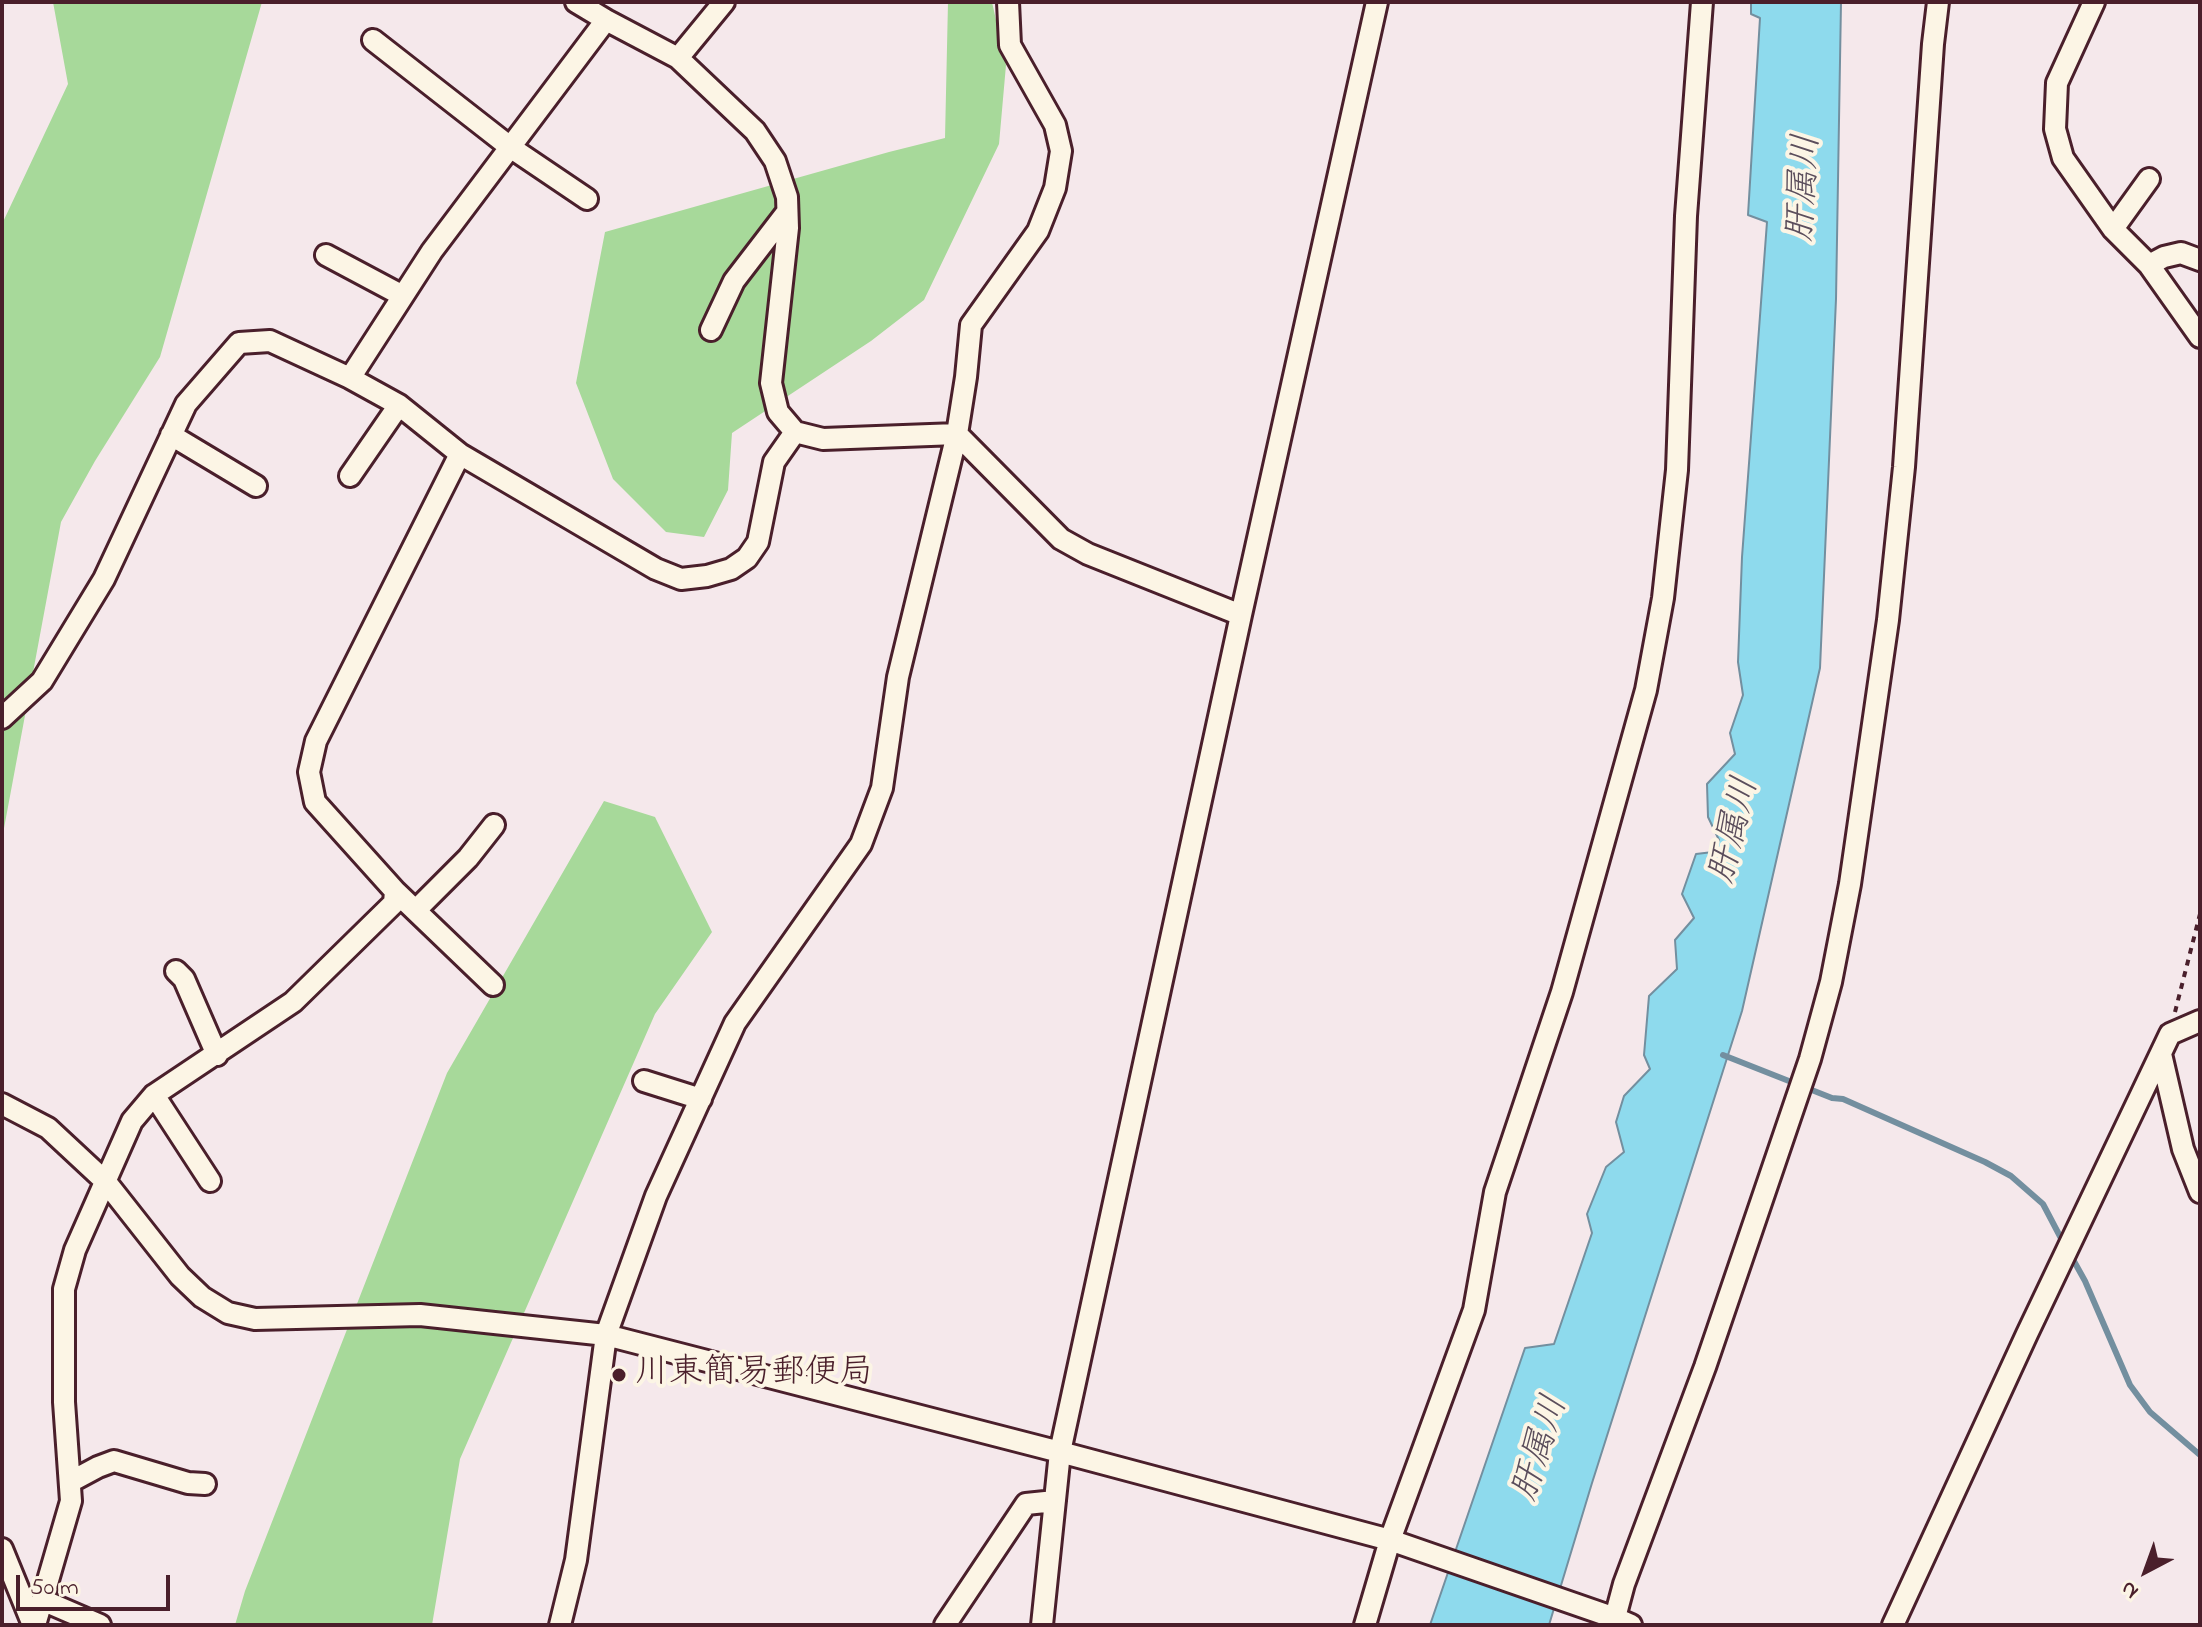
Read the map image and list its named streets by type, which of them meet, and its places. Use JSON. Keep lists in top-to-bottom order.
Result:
{
  "water": ["肝属川"],
  "places": ["川東簡易郵便局"],
  "scale_bar": "50 m",
  "north": "bottom left"
}
